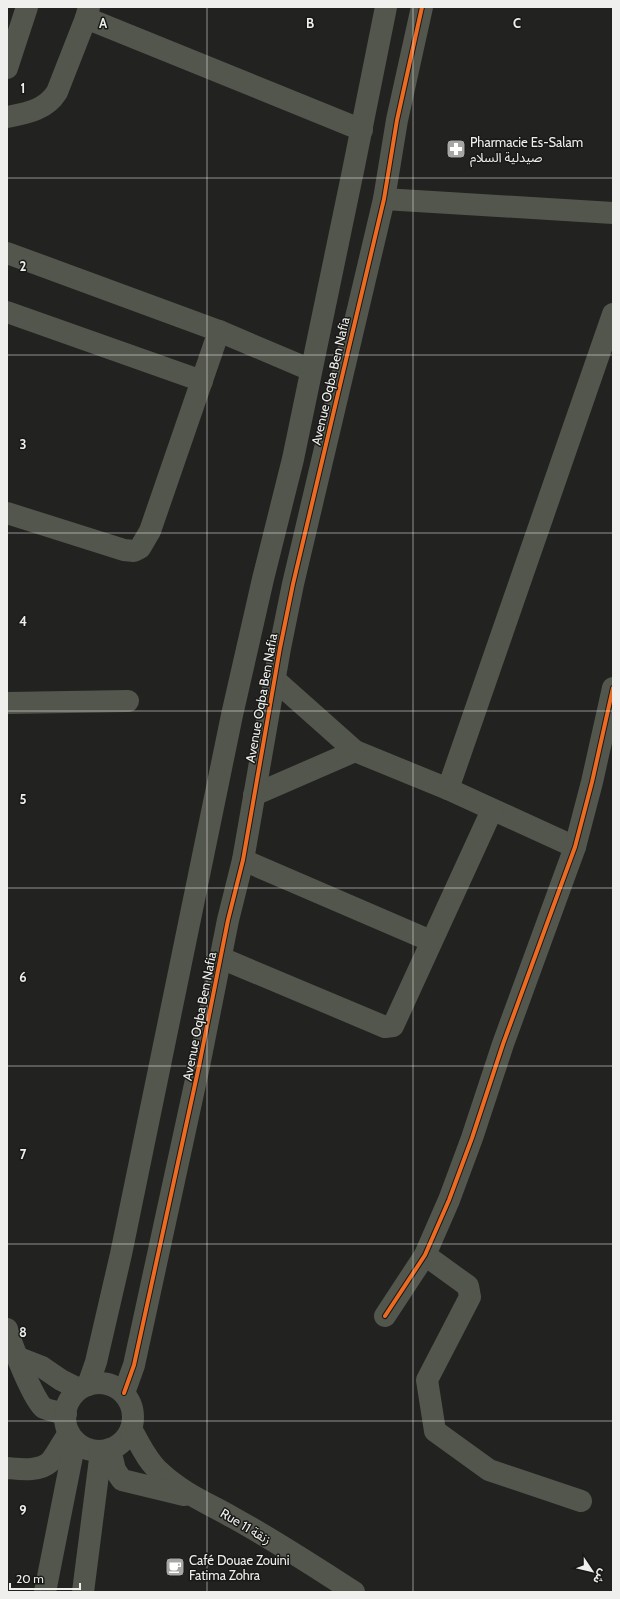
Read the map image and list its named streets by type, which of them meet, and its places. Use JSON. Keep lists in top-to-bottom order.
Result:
{
  "streets": {
    "street": ["Avenue Oqba Ben Nafia", "Rue 11 زنقة"]
  },
  "crossings": [
    ["Avenue Oqba Ben Nafia", "Rue 11 زنقة"]
  ],
  "places": {
    "pharmacy": ["Pharmacie Es-Salam صيدلية السلام"],
    "cafe": ["Café Douae Zouini Fatima Zohra"]
  },
  "scale_bar": "20 m",
  "north": "bottom right",
  "grid": {
    "columns": ["A", "B", "C"],
    "rows": [
      "1",
      "2",
      "3",
      "4",
      "5",
      "6",
      "7",
      "8",
      "9"
    ]
  }
}
